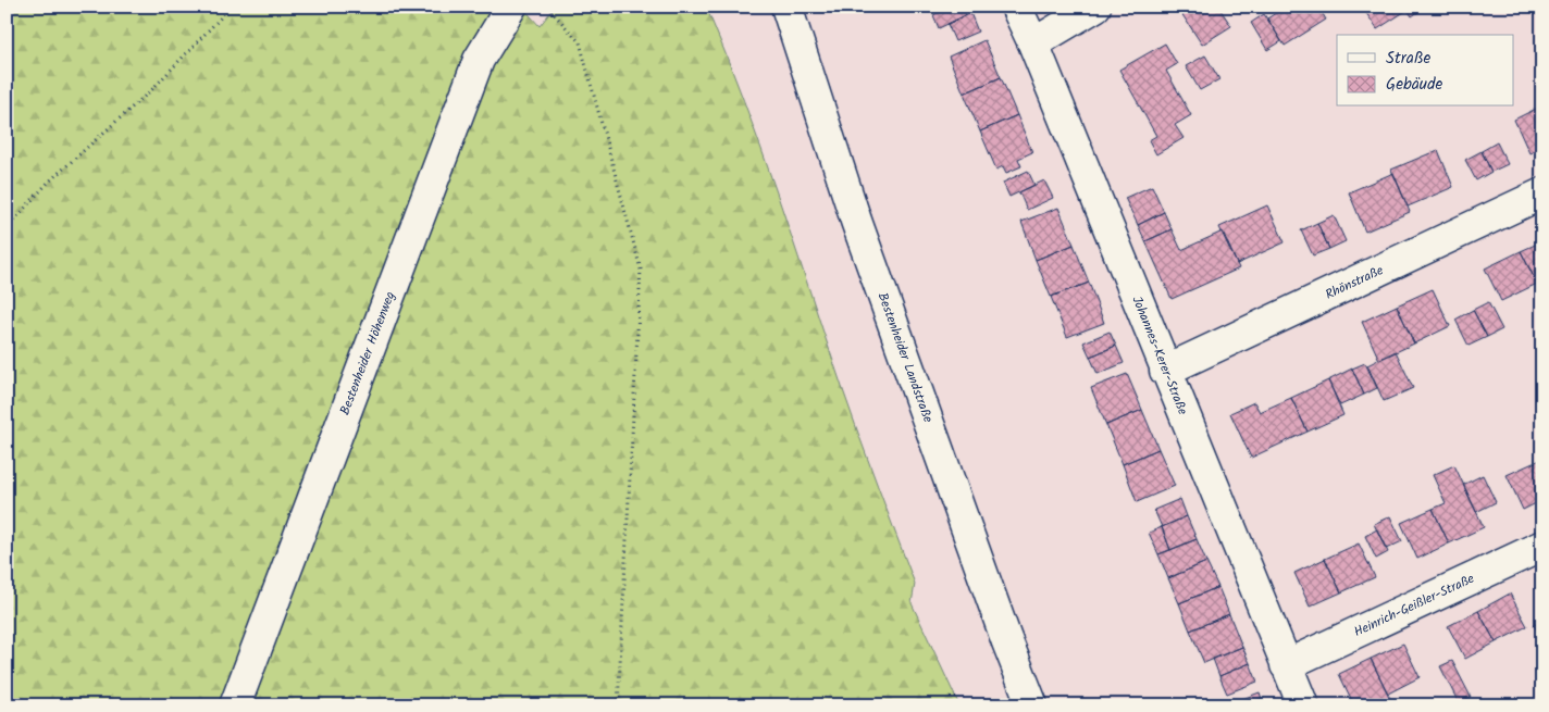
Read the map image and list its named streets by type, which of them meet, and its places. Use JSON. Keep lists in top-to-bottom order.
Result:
{
  "streets": {
    "street": [
      "Rhönstraße",
      "Bestenheider Höhenweg",
      "Johannes-Kerer-Straße",
      "Bestenheider Landstraße",
      "Heinrich-Geißler-Straße"
    ]
  },
  "crossings": [
    ["Rhönstraße", "Johannes-Kerer-Straße"],
    ["Johannes-Kerer-Straße", "Heinrich-Geißler-Straße"]
  ],
  "legend": ["Straße", "Gebäude"]
}
